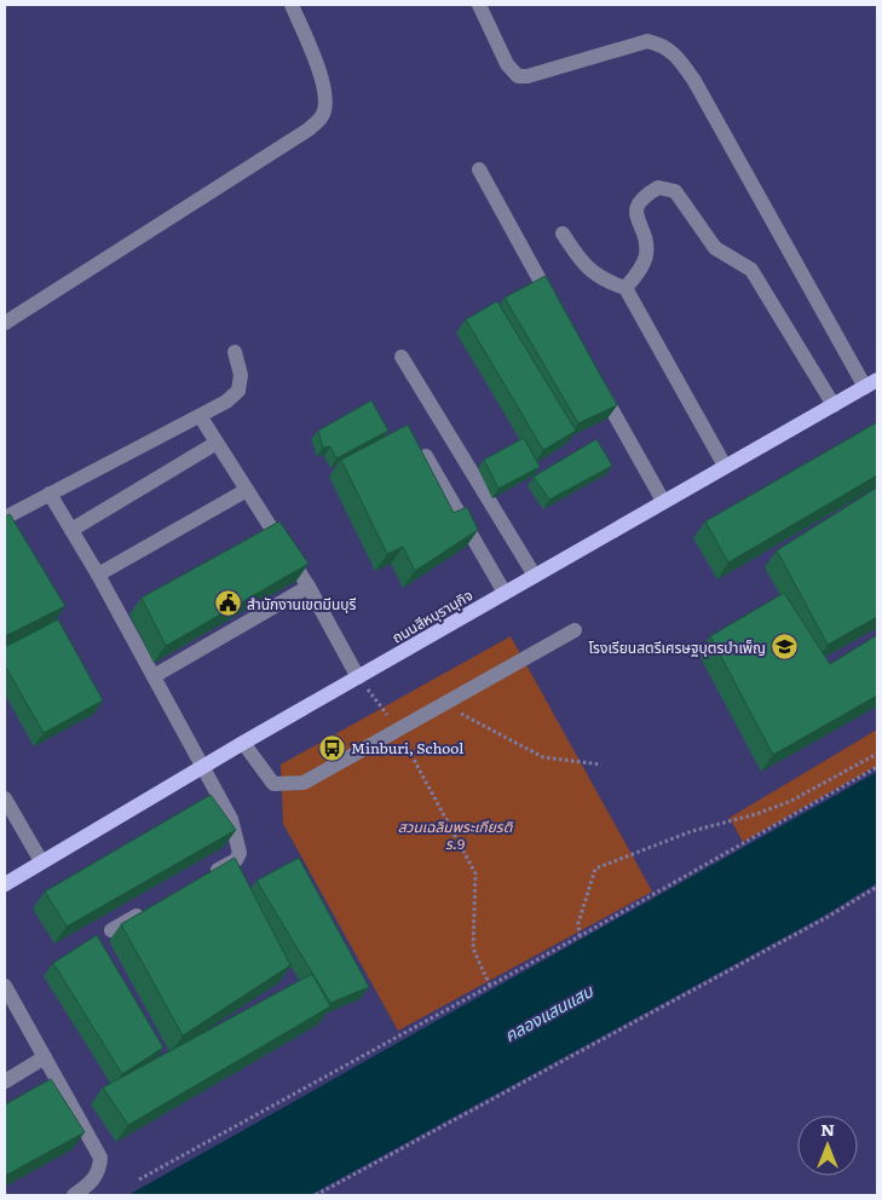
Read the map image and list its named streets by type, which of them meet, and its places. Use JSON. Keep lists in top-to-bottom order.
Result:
{
  "streets": {
    "main road": ["ถนนสีหบุรานุกิจ"]
  },
  "water": ["คลองแสนแสบ"],
  "parks": ["สวนเฉลิมพระเกียรติ ร.9"],
  "places": {
    "public building": ["สำนักงานเขตมีนบุรี"],
    "school or university": ["โรงเรียนสตรีเศรษฐบุตรบำเพ็ญ"],
    "bus stop": ["Minburi, School"]
  },
  "north": "top"
}
